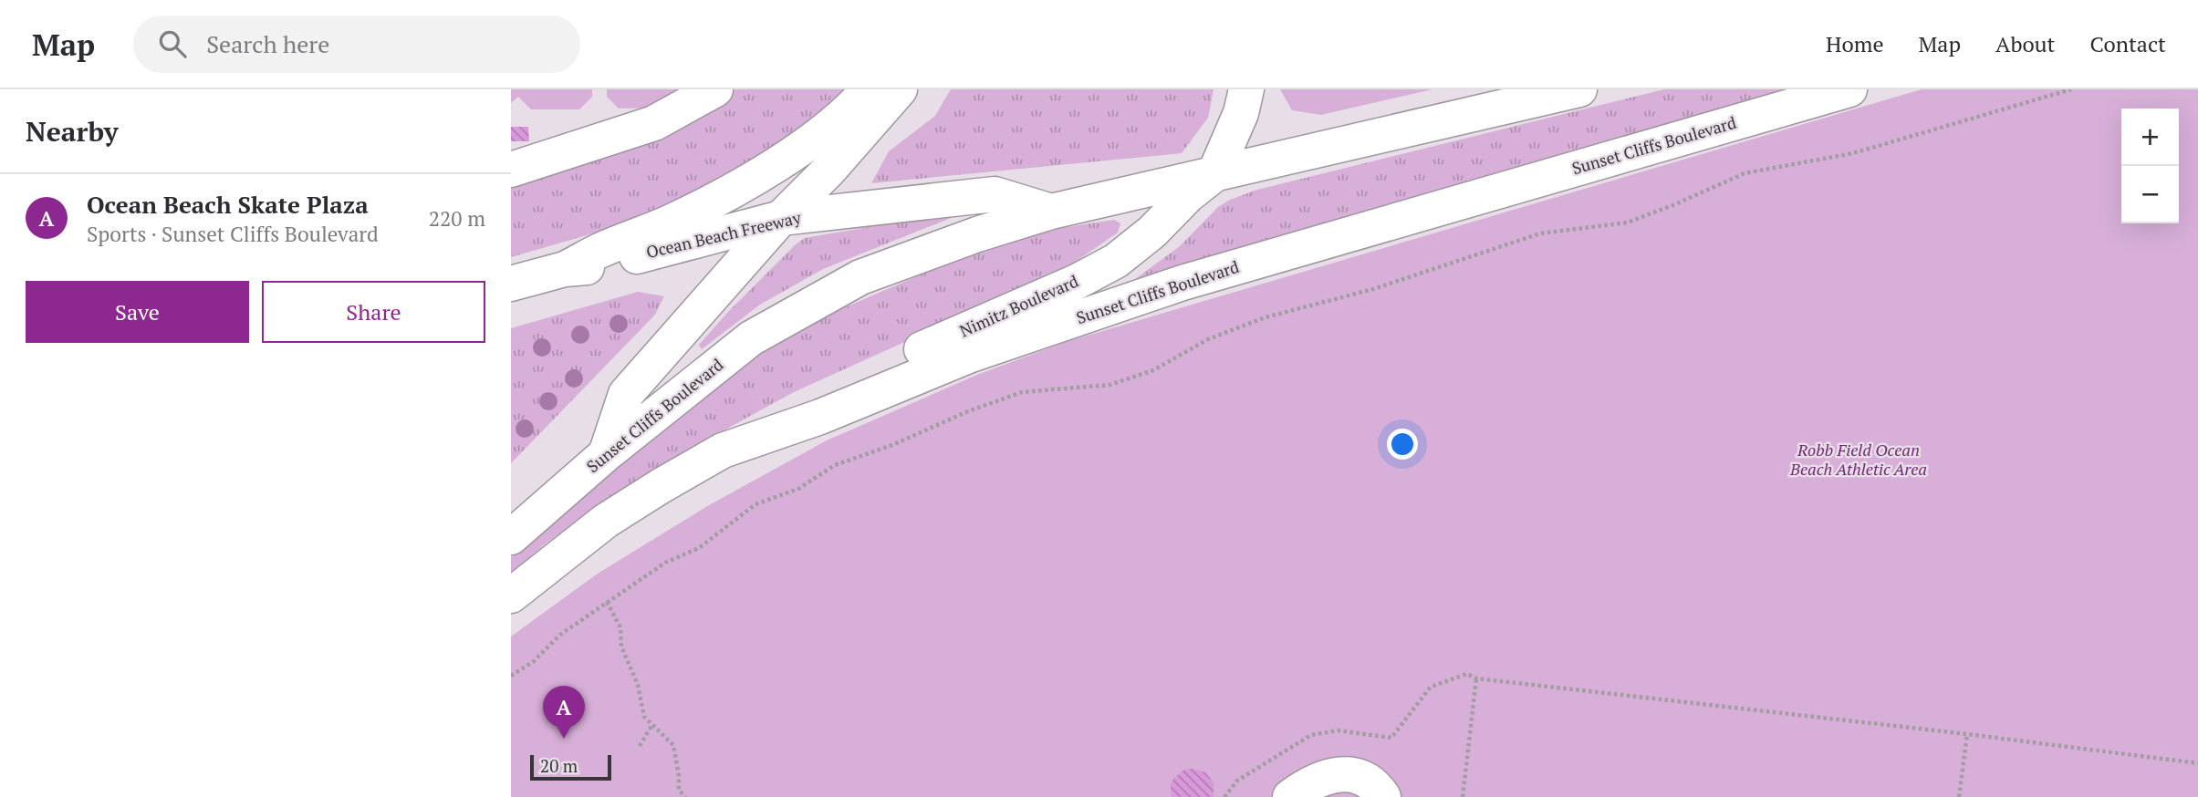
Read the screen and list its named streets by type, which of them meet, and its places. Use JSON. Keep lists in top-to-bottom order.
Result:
{
  "streets": {
    "main road": ["Sunset Cliffs Boulevard", "Ocean Beach Freeway", "Nimitz Boulevard"]
  },
  "crossings": [
    ["Sunset Cliffs Boulevard", "Ocean Beach Freeway"],
    ["Sunset Cliffs Boulevard", "Nimitz Boulevard"]
  ],
  "parks": ["Robb Field Ocean Beach Athletic Area"],
  "scale_bar": "20 m",
  "page": {
    "header": "Map",
    "search": "Search here",
    "nav": [
      "Home",
      "Map",
      "About",
      "Contact"
    ],
    "heading": "Nearby",
    "map_buttons": ["+", "−"],
    "list": [
      {
        "mark": "A",
        "name": "Ocean Beach Skate Plaza",
        "note": "Sports · Sunset Cliffs Boulevard",
        "value": "220 m"
      }
    ],
    "buttons": ["Save", "Share"],
    "pins": "A",
    "scale": "20 m"
  }
}
